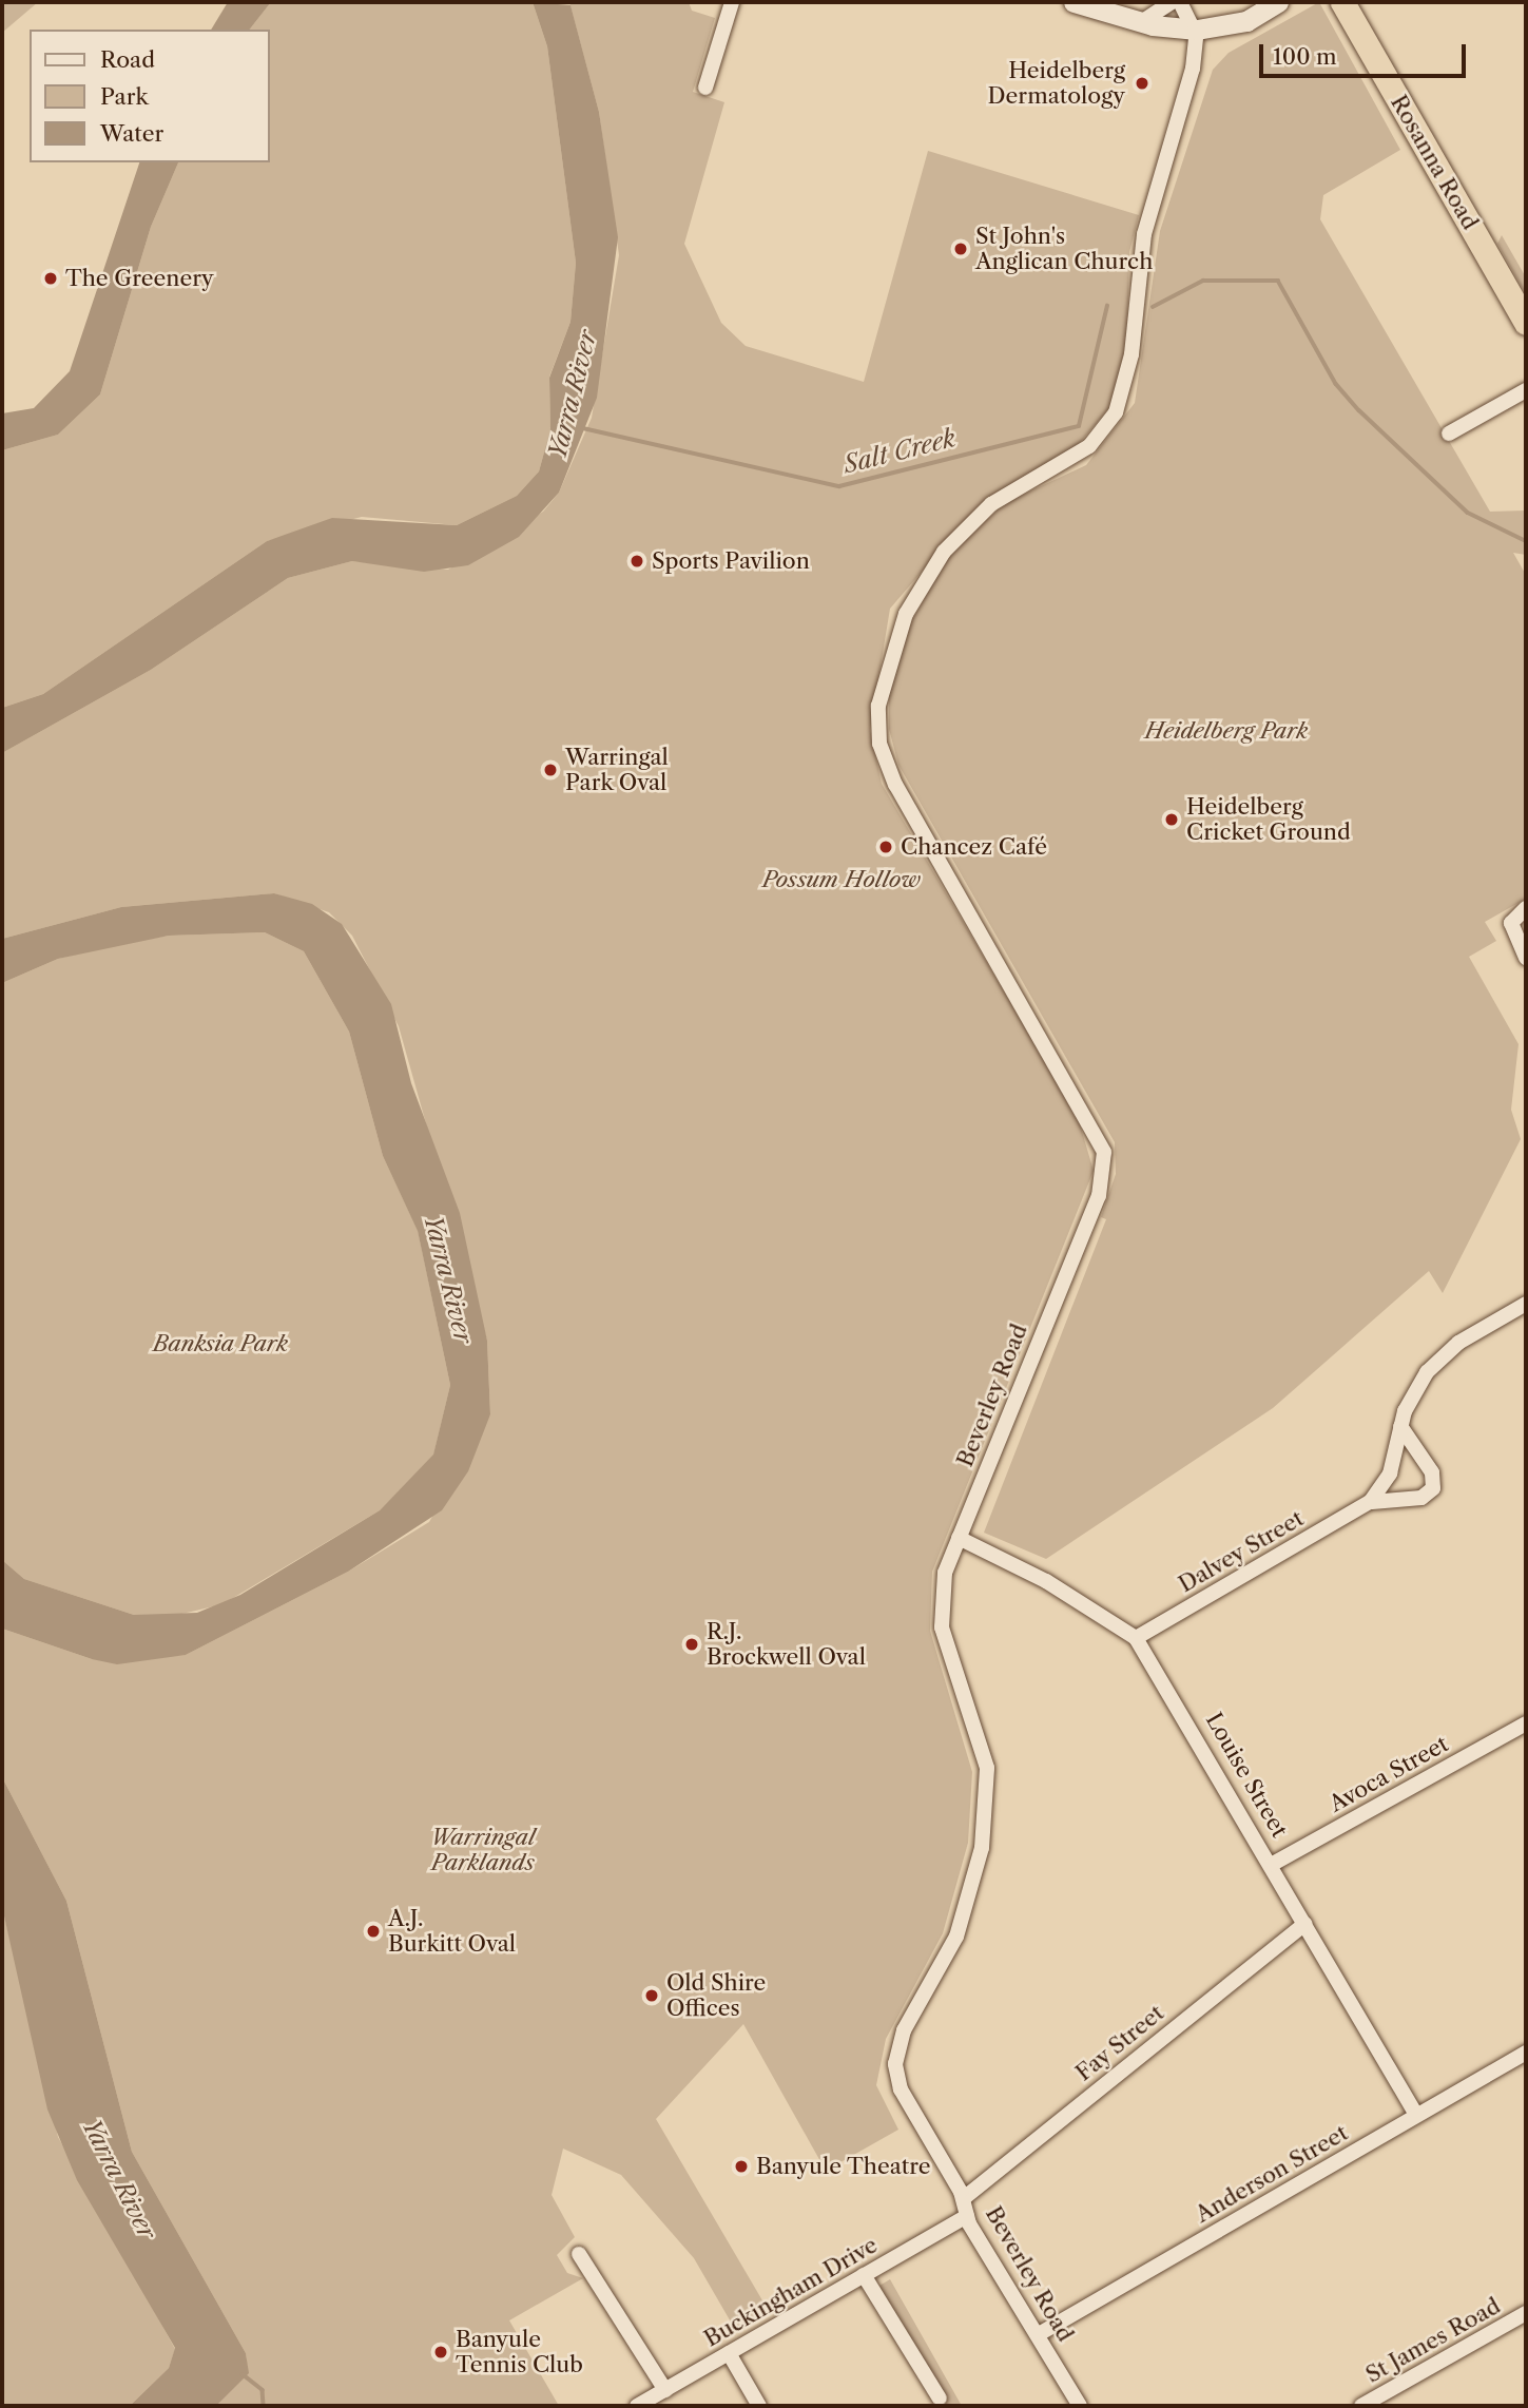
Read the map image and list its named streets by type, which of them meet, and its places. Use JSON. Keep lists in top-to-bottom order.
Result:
{
  "streets": {
    "highway": ["Rosanna Road"],
    "street": [
      "Beverley Road",
      "Dalvey Street",
      "Avoca Street",
      "Louise Street",
      "Fay Street",
      "Anderson Street",
      "Buckingham Drive",
      "St James Road"
    ]
  },
  "crossings": [
    ["Beverley Road", "Louise Street"],
    ["Beverley Road", "Fay Street"],
    ["Beverley Road", "Anderson Street"],
    ["Beverley Road", "Buckingham Drive"],
    ["Dalvey Street", "Louise Street"],
    ["Avoca Street", "Louise Street"],
    ["Louise Street", "Fay Street"],
    ["Louise Street", "Anderson Street"]
  ],
  "water": ["Yarra River", "Salt Creek"],
  "parks": [
    "Heidelberg Park",
    "Possum Hollow",
    "Banksia Park",
    "Warringal Parklands"
  ],
  "places": [
    "Heidelberg Dermatology",
    "St John's Anglican Church",
    "The Greenery",
    "Sports Pavilion",
    "Warringal Park Oval",
    "Heidelberg Cricket Ground",
    "Chancez Café",
    "R.J. Brockwell Oval",
    "A.J. Burkitt Oval",
    "Old Shire Offices",
    "Banyule Theatre",
    "Banyule Tennis Club"
  ],
  "legend": ["Road", "Park", "Water"],
  "scale_bar": "100 m"
}
